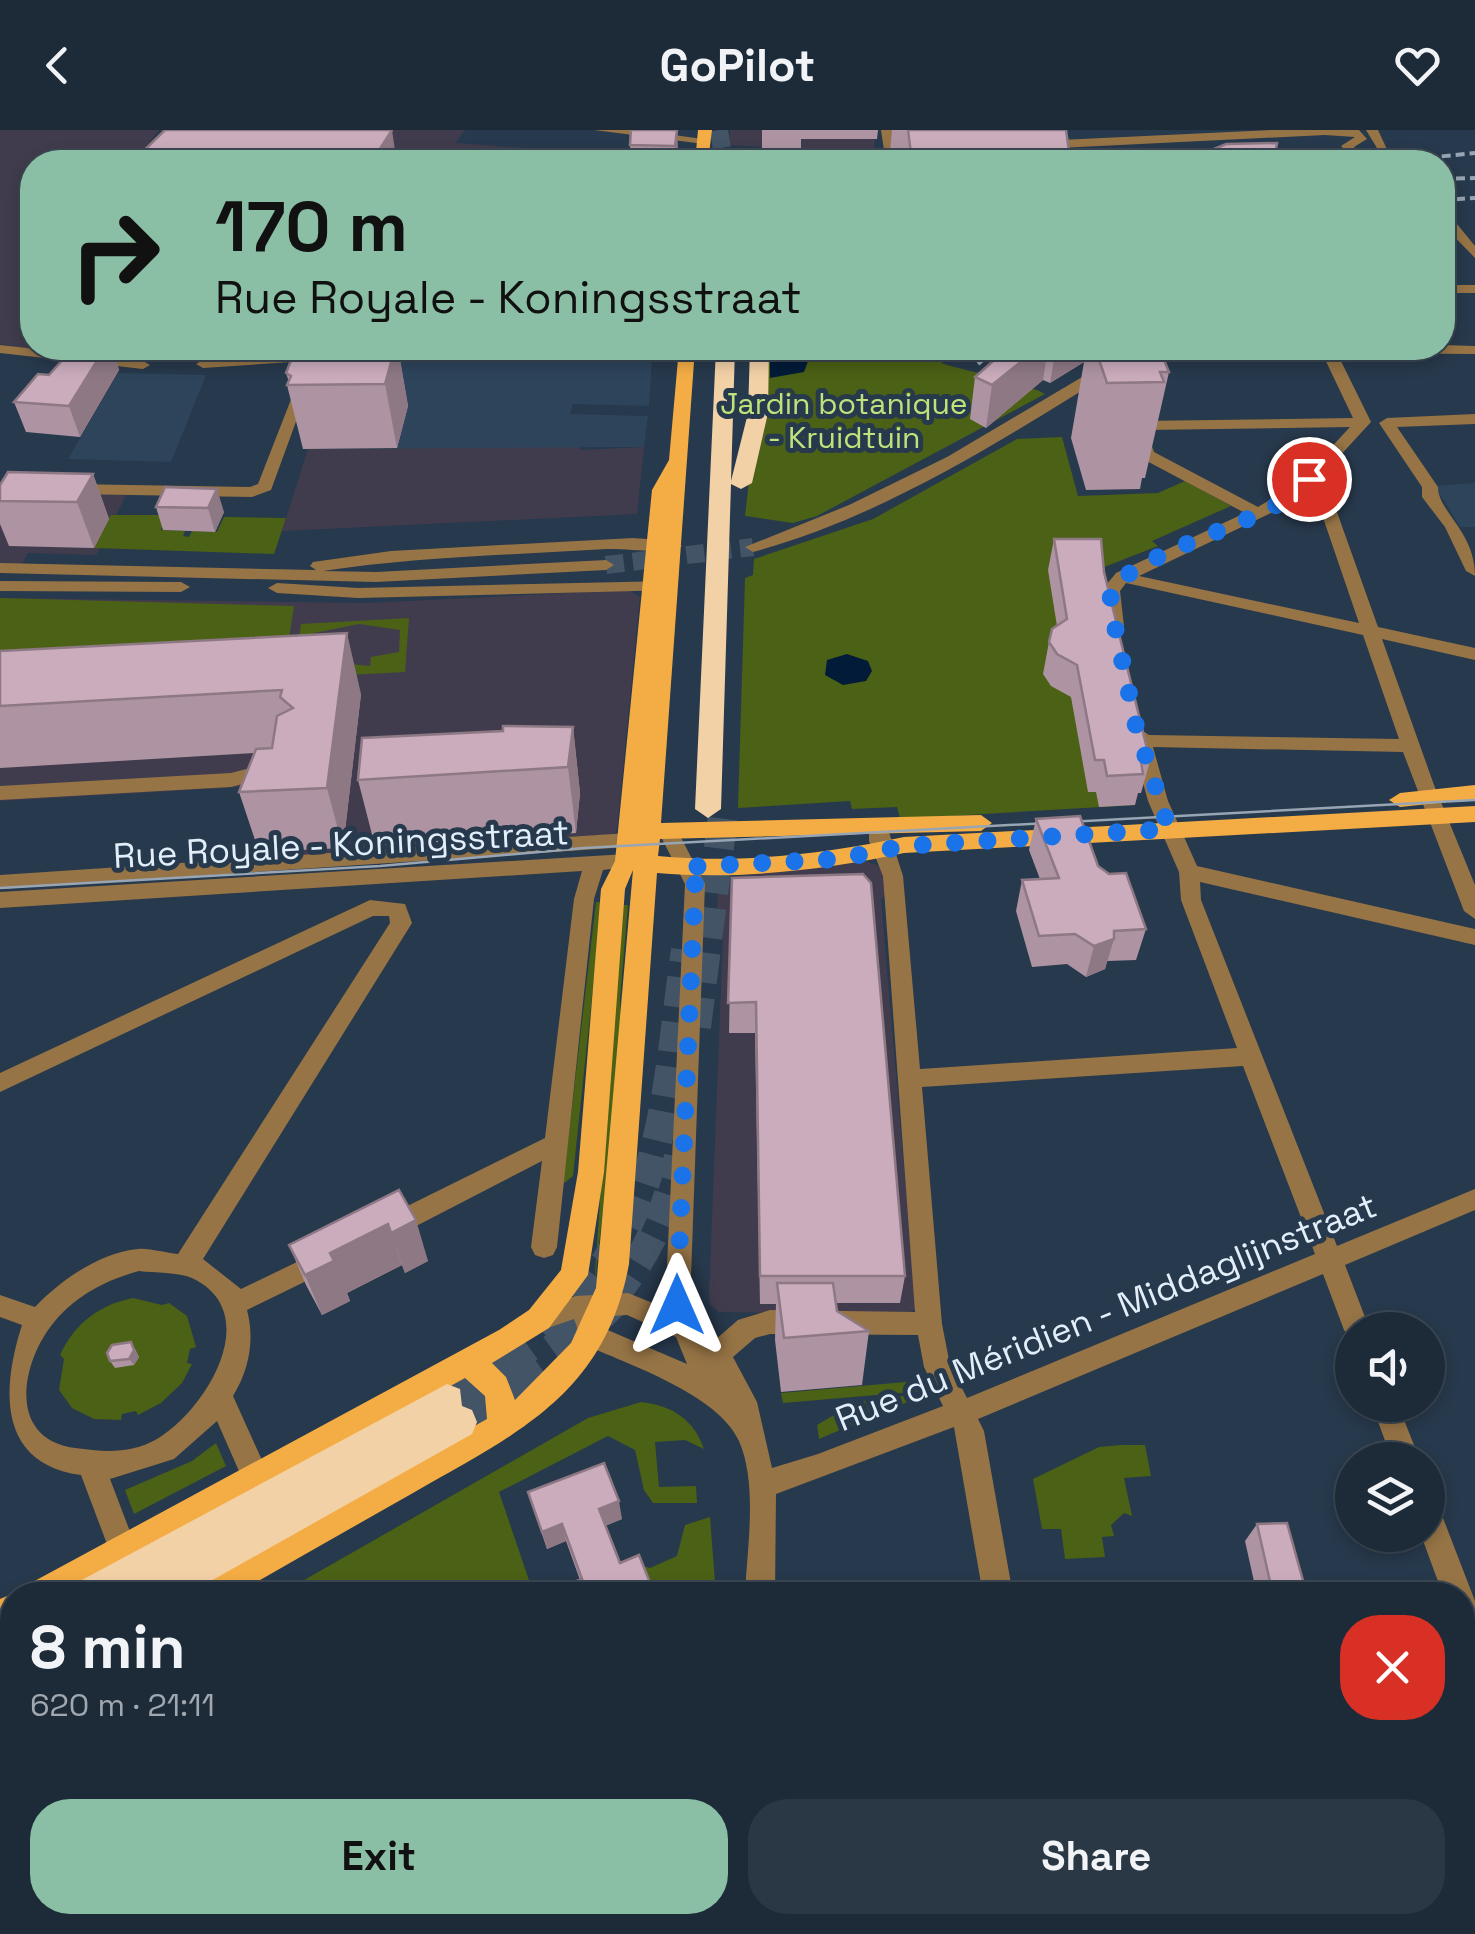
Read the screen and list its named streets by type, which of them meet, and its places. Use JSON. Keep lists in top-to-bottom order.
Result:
{
  "streets": {
    "main road": ["Rue Royale - Koningsstraat"],
    "street": ["Rue du Méridien - Middaglijnstraat"]
  },
  "parks": ["Jardin botanique - Kruidtuin"],
  "page": {
    "header": "GoPilot",
    "turn": ["170 m", "Rue Royale - Koningsstraat"],
    "heading": ["8 min", "620 m · 21:11"],
    "buttons": ["Exit", "Share"]
  }
}
